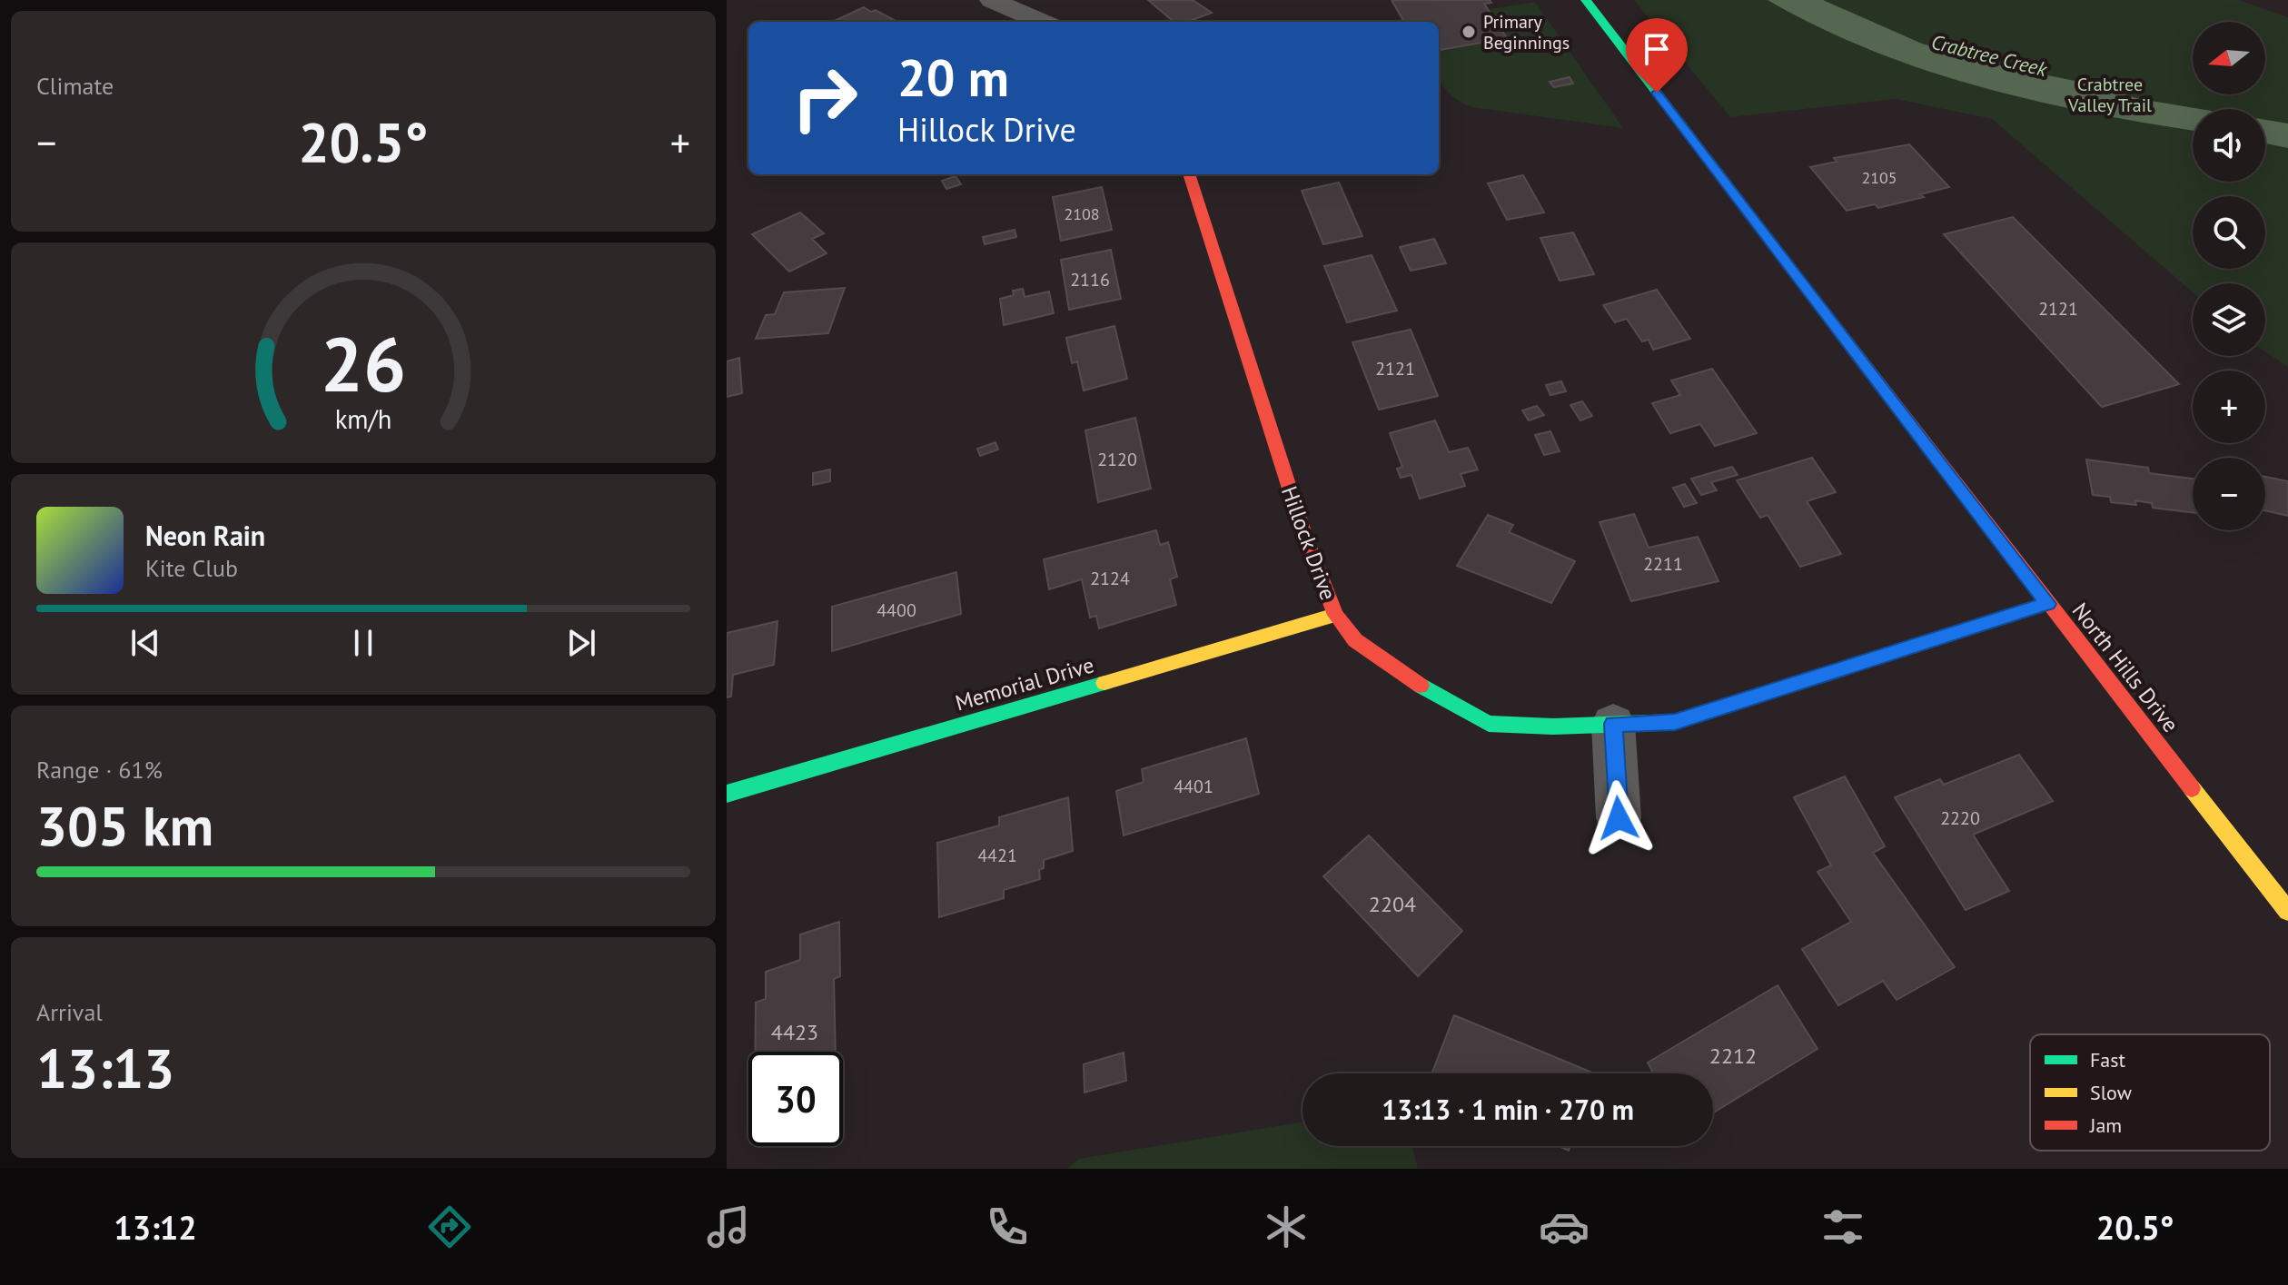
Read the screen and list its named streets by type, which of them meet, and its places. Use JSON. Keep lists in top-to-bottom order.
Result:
{
  "streets": {
    "street": ["Hillock Drive", "North Hills Drive", "Memorial Drive"]
  },
  "crossings": [
    ["Hillock Drive", "North Hills Drive"],
    ["Hillock Drive", "Memorial Drive"]
  ],
  "water": ["Crabtree Creek"],
  "parks": ["Crabtree Valley Trail"],
  "places": ["Primary Beginnings"],
  "house_numbers": [
    "2105",
    "2108",
    "2116",
    "2121",
    "2121",
    "2120",
    "2211",
    "2124",
    "4400",
    "4401",
    "2220",
    "4421",
    "2204",
    "4423",
    "2212"
  ],
  "legend": ["Fast", "Slow", "Jam"],
  "north": "left",
  "page": {
    "tile": [
      "Climate",
      ["Range · 61%", "305 km"],
      ["Arrival", "13:13"]
    ],
    "map_buttons": ["+", "−"],
    "turn": ["20 m", "Hillock Drive"],
    "heat": ["−", "20.5°", "+"],
    "song": ["Neon Rain", "Kite Club"],
    "limit": "30",
    "trip": "13:13 · 1 min · 270 m",
    "tabs": ["13:12", "20.5°"],
    "gauge": ["26", "km/h"]
  }
}
